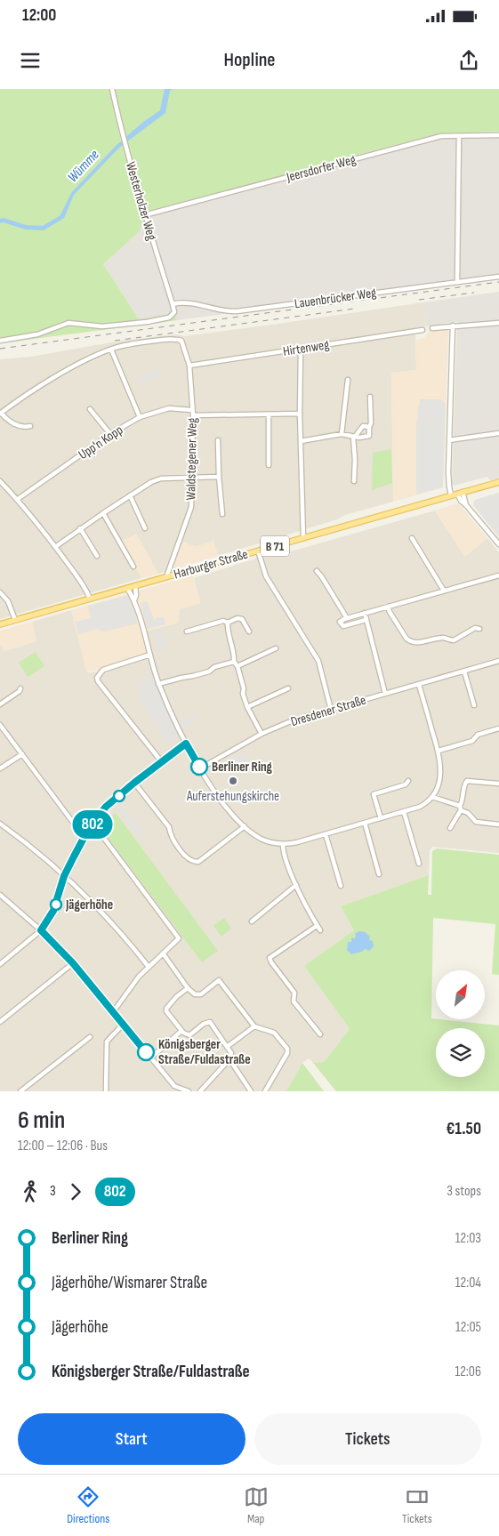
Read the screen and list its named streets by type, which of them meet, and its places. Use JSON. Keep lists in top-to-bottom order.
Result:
{
  "streets": {
    "main road": ["B 71", "Harburger Straße"],
    "street": [
      "Jeersdorfer Weg",
      "Westerholzer Weg",
      "Lauenbrücker Weg",
      "Hirtenweg",
      "Upp'n Kopp",
      "Waldstegener Weg",
      "Dresdener Straße"
    ]
  },
  "crossings": [
    ["Jeersdorfer Weg", "Westerholzer Weg"],
    ["Westerholzer Weg", "Lauenbrücker Weg"],
    ["Hirtenweg", "Waldstegener Weg"],
    ["Upp'n Kopp", "Waldstegener Weg"],
    ["Waldstegener Weg", "Harburger Straße"]
  ],
  "water": ["Wümme"],
  "places": [
    "Berliner Ring",
    "Auferstehungskirche",
    "Jägerhöhe",
    "Königsberger Straße/Fuldastraße"
  ],
  "lines": ["bus line 802"],
  "north": "top right",
  "page": {
    "status": "12:00",
    "header": "Hopline",
    "on_map": "802",
    "heading": ["6 min", "12:00 – 12:06 · Bus", "€1.50"],
    "legs": ["3", "802", "3 stops"],
    "list": [
      {
        "name": "Berliner Ring",
        "value": "12:03"
      },
      {
        "name": "Jägerhöhe/Wismarer Straße",
        "value": "12:04"
      },
      {
        "name": "Jägerhöhe",
        "value": "12:05"
      },
      {
        "name": "Königsberger Straße/Fuldastraße",
        "value": "12:06"
      }
    ],
    "buttons": ["Start", "Tickets"],
    "tabs": ["Directions", "Map", "Tickets"]
  }
}
